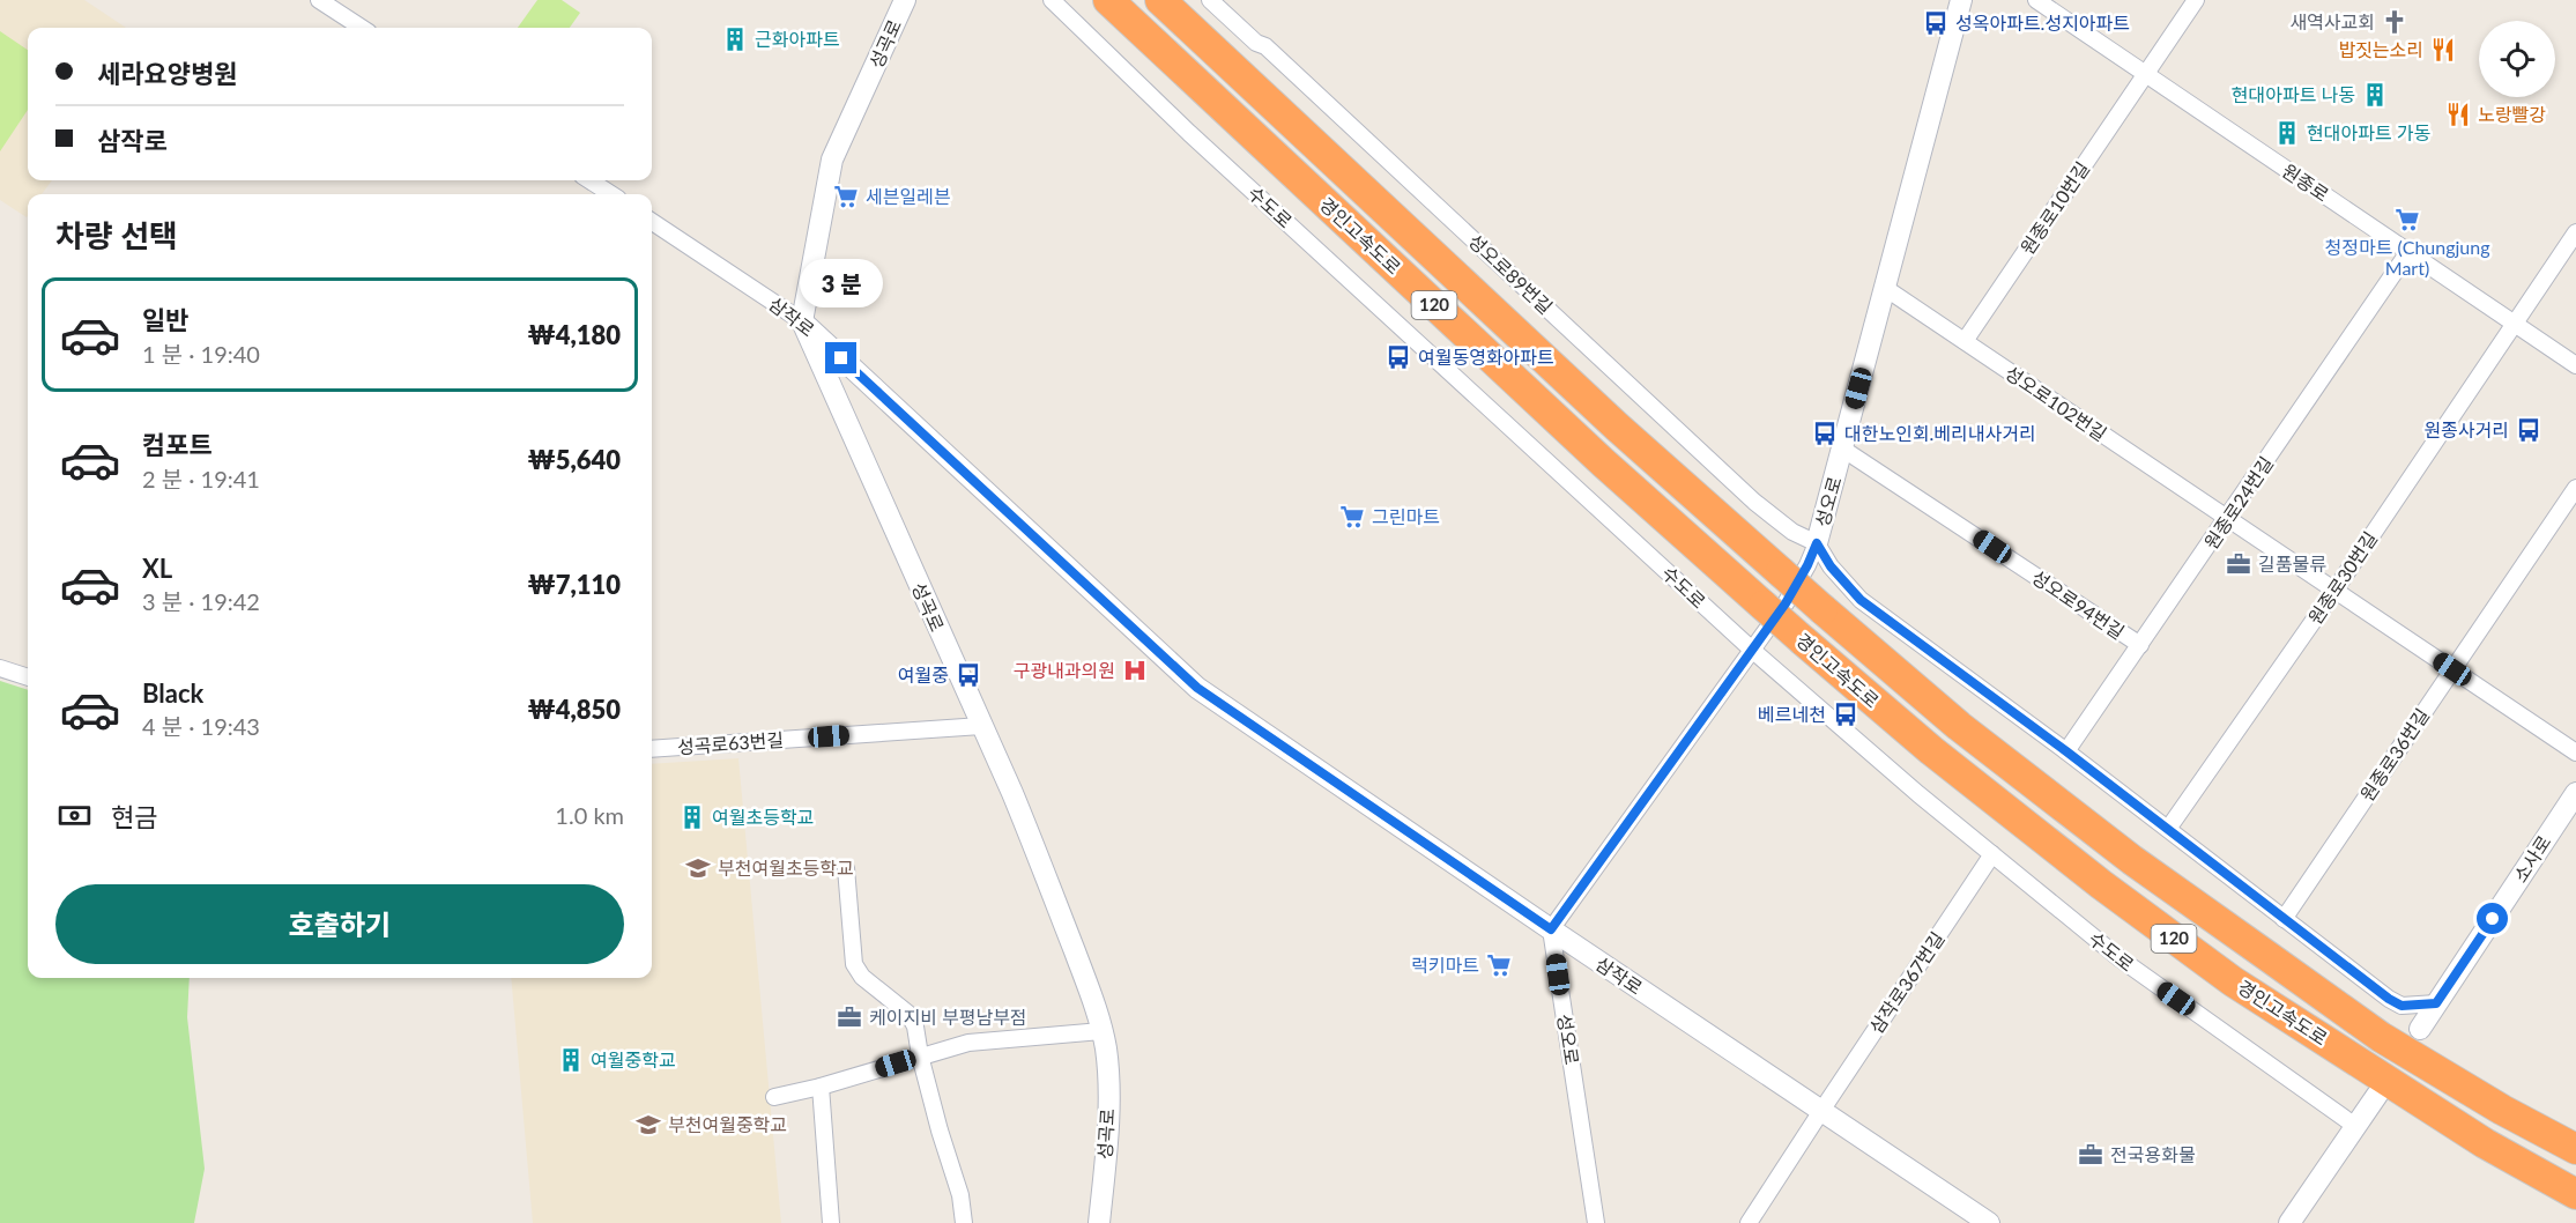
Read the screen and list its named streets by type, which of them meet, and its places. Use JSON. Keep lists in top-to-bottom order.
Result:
{
  "streets": {
    "highway": ["경인고속도로", "120"],
    "street": [
      "성곡로",
      "원종로",
      "수도로",
      "원종로10번길",
      "성오로89번길",
      "삼작로",
      "성오로102번길",
      "성오로",
      "원종로24번길",
      "원종로30번길",
      "성오로94번길",
      "성곡로63번길",
      "원종로36번길",
      "소사로",
      "삼작로367번길"
    ]
  },
  "crossings": [
    ["성곡로", "삼작로"],
    ["성곡로", "성곡로63번길"],
    ["원종로", "원종로10번길"],
    ["원종로", "원종로24번길"],
    ["원종로", "원종로30번길"],
    ["수도로", "성오로"],
    ["수도로", "삼작로367번길"],
    ["원종로10번길", "성오로102번길"],
    ["성오로89번길", "성오로"],
    ["삼작로", "성오로"],
    ["삼작로", "삼작로367번길"],
    ["성오로102번길", "성오로"],
    ["성오로102번길", "원종로24번길"],
    ["성오로102번길", "원종로30번길"],
    ["성오로102번길", "원종로36번길"],
    ["성오로", "성오로94번길"],
    ["원종로24번길", "성오로94번길"]
  ],
  "places": {
    "church": ["새역사교회"],
    "bus stop": [
      "성옥아파트.성지아파트",
      "여월동영화아파트",
      "원종사거리",
      "대한노인회.베리내사거리",
      "여월중",
      "베르네천"
    ],
    "building": [
      "근화아파트",
      "현대아파트 나동",
      "현대아파트 가동",
      "여월초등학교",
      "여월중학교"
    ],
    "restaurant": ["밥짓는소리", "노랑빨강"],
    "supermarket": [
      "세븐일레븐",
      "청정마트 (Chungjung Mart)",
      "그린마트",
      "럭키마트"
    ],
    "office": ["길품물류", "케이지비 부평남부점", "전국용화물"],
    "hospital": ["구광내과의원"],
    "school or university": ["부천여월초등학교", "부천여월중학교"]
  },
  "page": {
    "banner": ["세라요양병원", "삼작로"],
    "heading": "차량 선택",
    "bubble": "3 분",
    "list": [
      {
        "name": "일반",
        "note": "1 분 · 19:40",
        "value": "₩4,180"
      },
      {
        "name": "컴포트",
        "note": "2 분 · 19:41",
        "value": "₩5,640"
      },
      {
        "name": "XL",
        "note": "3 분 · 19:42",
        "value": "₩7,110"
      },
      {
        "name": "Black",
        "note": "4 분 · 19:43",
        "value": "₩4,850"
      }
    ],
    "pay": ["현금", "1.0 km"],
    "buttons": "호출하기"
  }
}
